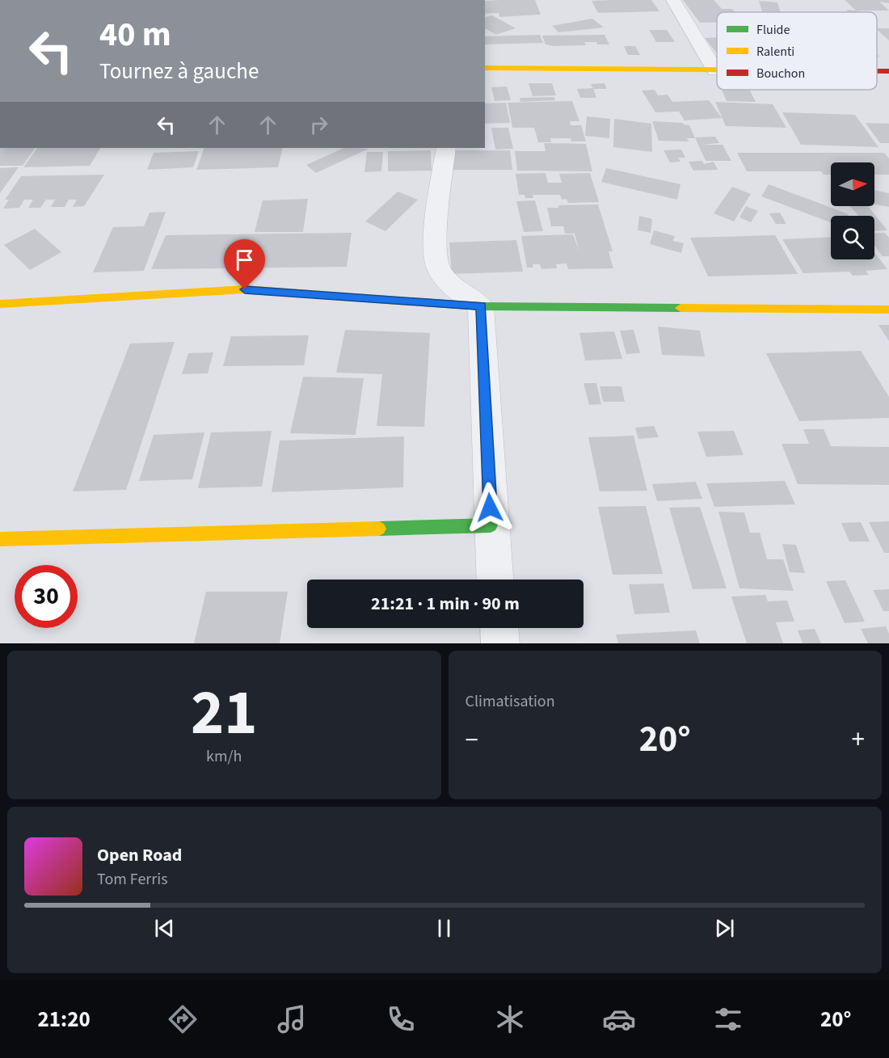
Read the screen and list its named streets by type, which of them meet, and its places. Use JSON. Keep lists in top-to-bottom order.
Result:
{
  "legend": ["Fluide", "Ralenti", "Bouchon"],
  "north": "right",
  "page": {
    "turn": ["40 m", "Tournez à gauche"],
    "limit": "30",
    "trip": "21:21 · 1 min · 90 m",
    "tile": [
      ["21", "km/h"],
      "Climatisation"
    ],
    "heat": ["−", "20°", "+"],
    "song": ["Open Road", "Tom Ferris"],
    "tabs": ["21:20", "20°"]
  }
}
